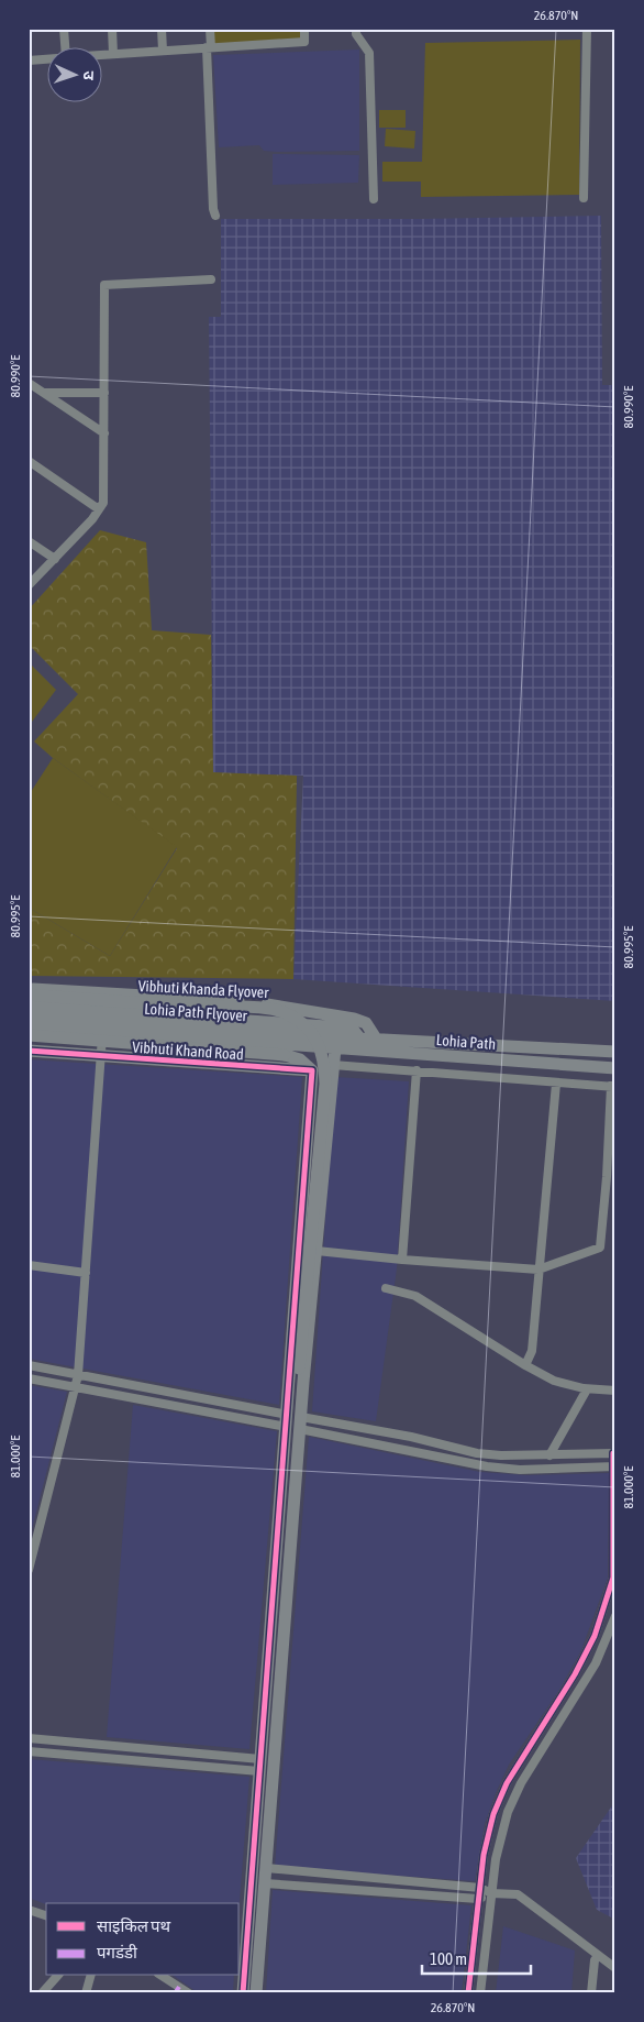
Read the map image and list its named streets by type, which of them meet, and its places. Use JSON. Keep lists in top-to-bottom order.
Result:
{
  "streets": {
    "street": [
      "Vibhuti Khanda Flyover",
      "Lohia Path Flyover",
      "Lohia Path",
      "Vibhuti Khand Road"
    ]
  },
  "crossings": [
    ["Lohia Path Flyover", "Lohia Path"]
  ],
  "legend": ["साइकिल पथ", "पगडंडी"],
  "scale_bar": "100 m",
  "north": "right",
  "coordinates": [
    "26.870°N",
    "80.990°E",
    "80.995°E",
    "81.000°E"
  ]
}
